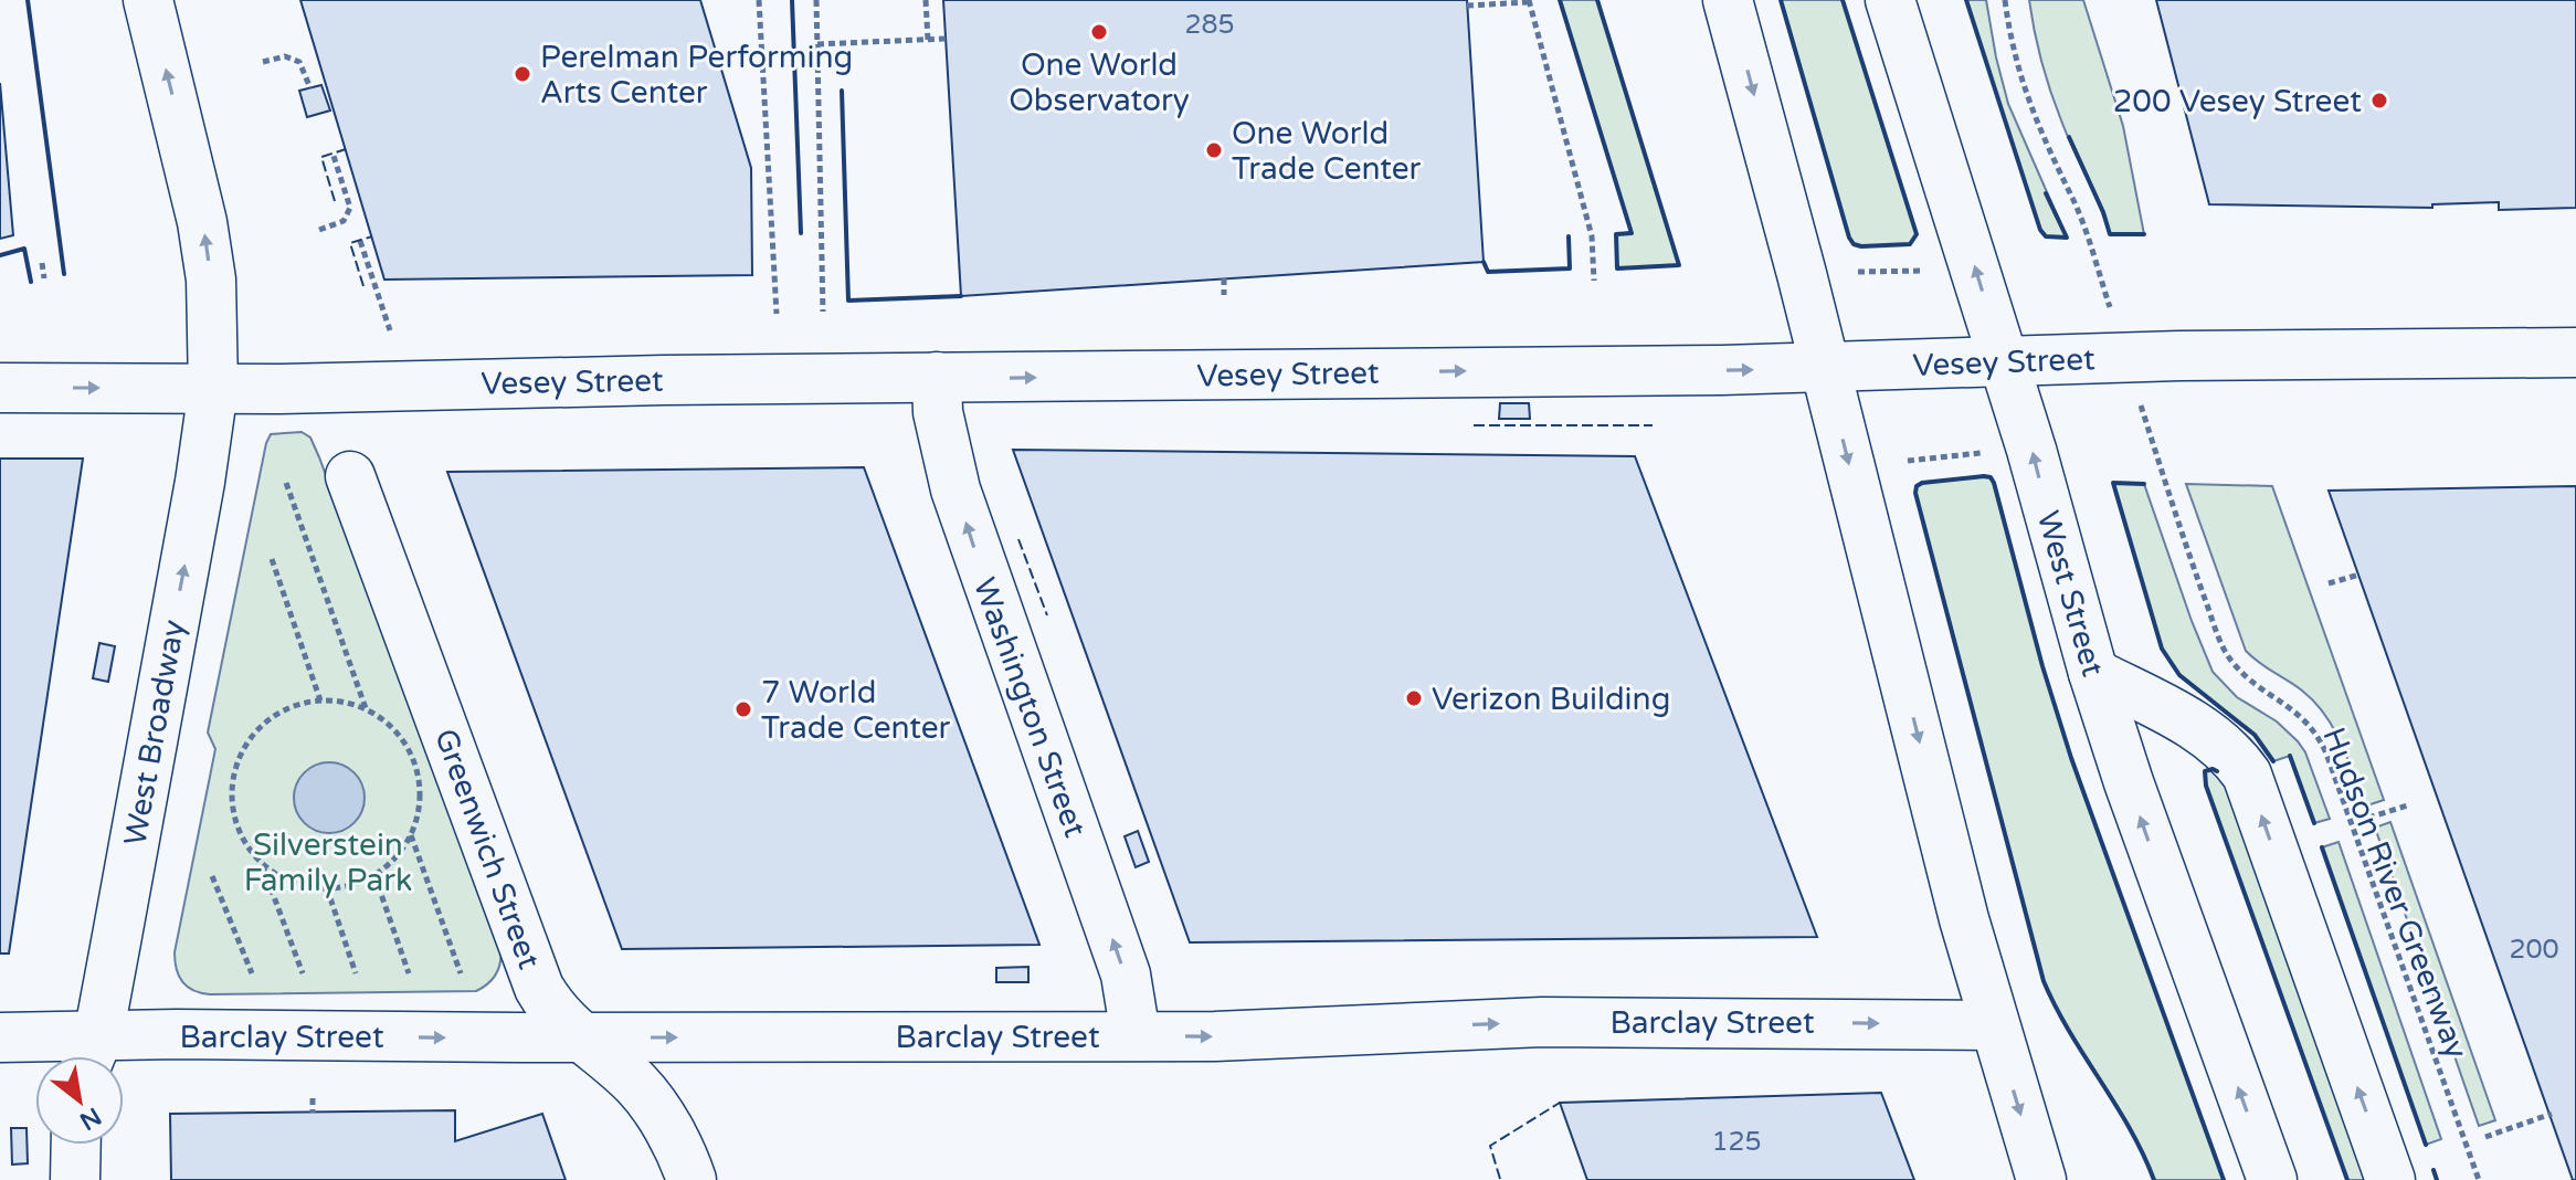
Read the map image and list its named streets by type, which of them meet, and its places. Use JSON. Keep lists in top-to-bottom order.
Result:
{
  "streets": {
    "main road": [
      "Vesey Street",
      "West Street",
      "Washington Street",
      "West Broadway",
      "Greenwich Street",
      "Barclay Street"
    ],
    "path": ["Hudson River Greenway"]
  },
  "crossings": [
    ["Vesey Street", "West Street"],
    ["Vesey Street", "Washington Street"],
    ["Vesey Street", "West Broadway"],
    ["Washington Street", "Barclay Street"],
    ["West Broadway", "Barclay Street"],
    ["Greenwich Street", "Barclay Street"]
  ],
  "one_way": [
    "Vesey Street",
    "Washington Street",
    "West Broadway",
    "Barclay Street"
  ],
  "parks": ["Silverstein Family Park"],
  "places": [
    "One World Observatory",
    "Perelman Performing Arts Center",
    "200 Vesey Street",
    "One World Trade Center",
    "Verizon Building",
    "7 World Trade Center"
  ],
  "house_numbers": ["285", "200", "125"],
  "north": "bottom right"
}
